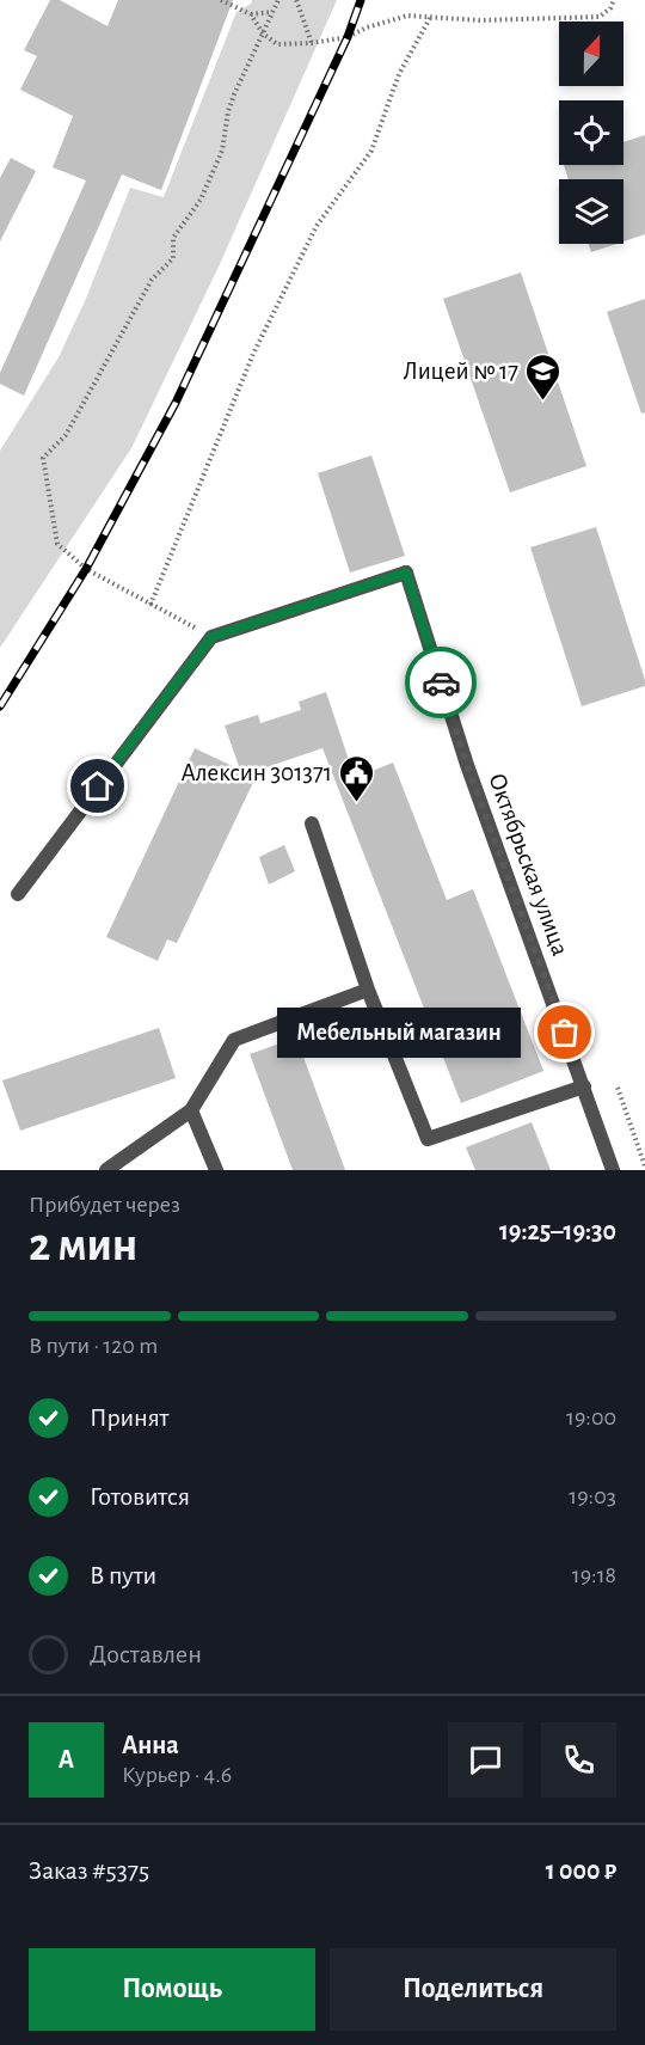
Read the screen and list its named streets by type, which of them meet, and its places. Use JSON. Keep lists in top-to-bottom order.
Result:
{
  "streets": {
    "street": ["Октябрьская улица"]
  },
  "places": {
    "school or university": ["Лицей № 17"],
    "public building": ["Алексин 301371"],
    "other": ["Мебельный магазин"]
  },
  "north": "top",
  "page": {
    "bubble": "Мебельный магазин",
    "heading": ["2 мин", "Прибудет через", "19:25–19:30"],
    "panel": [
      "Анна",
      "Курьер · 4.6",
      "Заказ #5375",
      "1 000 ₽"
    ],
    "bar": "В пути · 120 m",
    "list": [
      ["Принят", "19:00"],
      ["Готовится", "19:03"],
      ["В пути", "19:18"],
      "Доставлен"
    ],
    "round": "А",
    "buttons": ["Помощь", "Поделиться"]
  }
}
